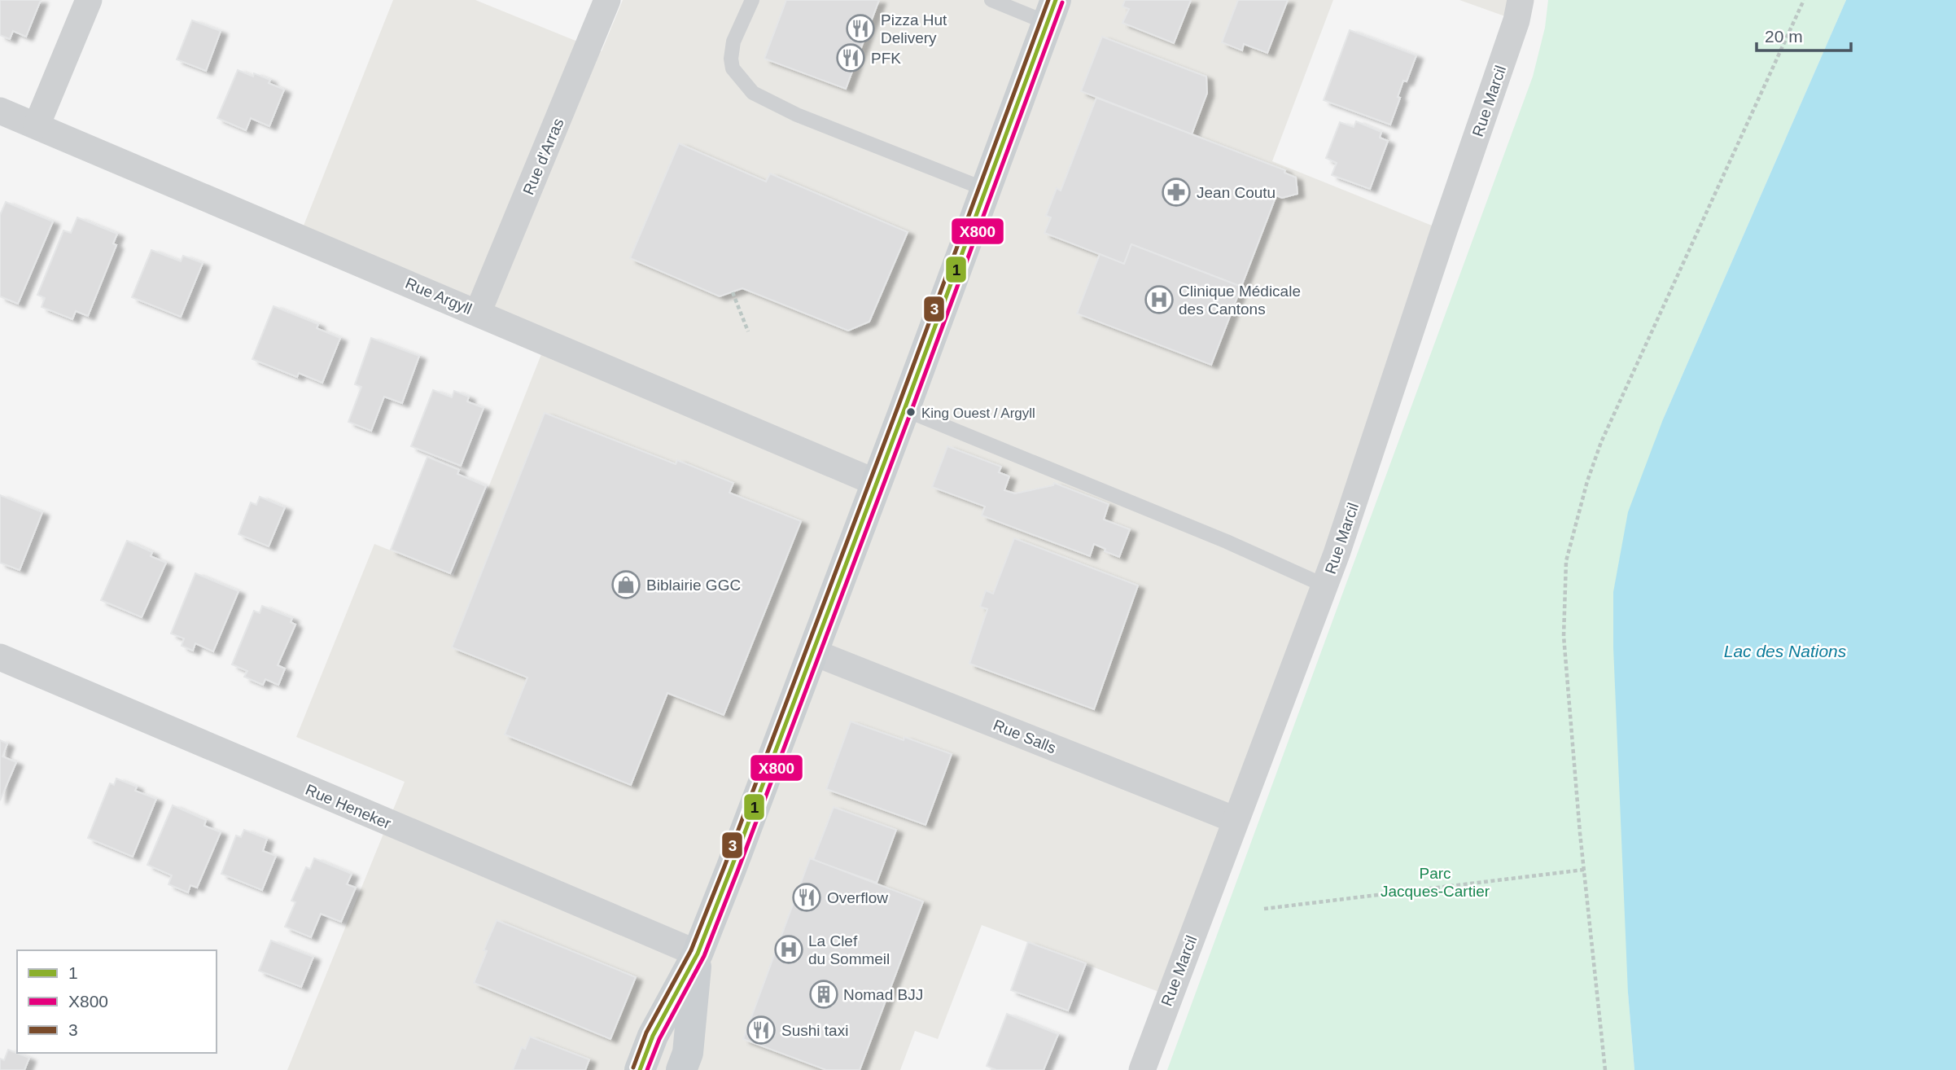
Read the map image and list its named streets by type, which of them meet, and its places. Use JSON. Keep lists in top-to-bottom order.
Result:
{
  "streets": {
    "street": [
      "Rue Marcil",
      "Rue d'Arras",
      "Rue Argyll",
      "Rue Salls",
      "Rue Heneker"
    ]
  },
  "crossings": [
    ["Rue Marcil", "Rue Salls"],
    ["Rue d'Arras", "Rue Argyll"]
  ],
  "water": ["Lac des Nations"],
  "parks": ["Parc Jacques-Cartier"],
  "places": {
    "restaurant": [
      "Pizza Hut Delivery",
      "PFK",
      "Overflow",
      "Sushi taxi"
    ],
    "pharmacy": ["Jean Coutu"],
    "hospital": ["Clinique Médicale des Cantons", "La Clef du Sommeil"],
    "other": ["King Ouest / Argyll"],
    "shop": ["Biblairie GGC"],
    "building": ["Nomad BJJ"]
  },
  "lines": ["transit line 1", "transit line 3", "transit line X800"],
  "legend": ["1", "X800", "3"],
  "scale_bar": "20 m"
}
